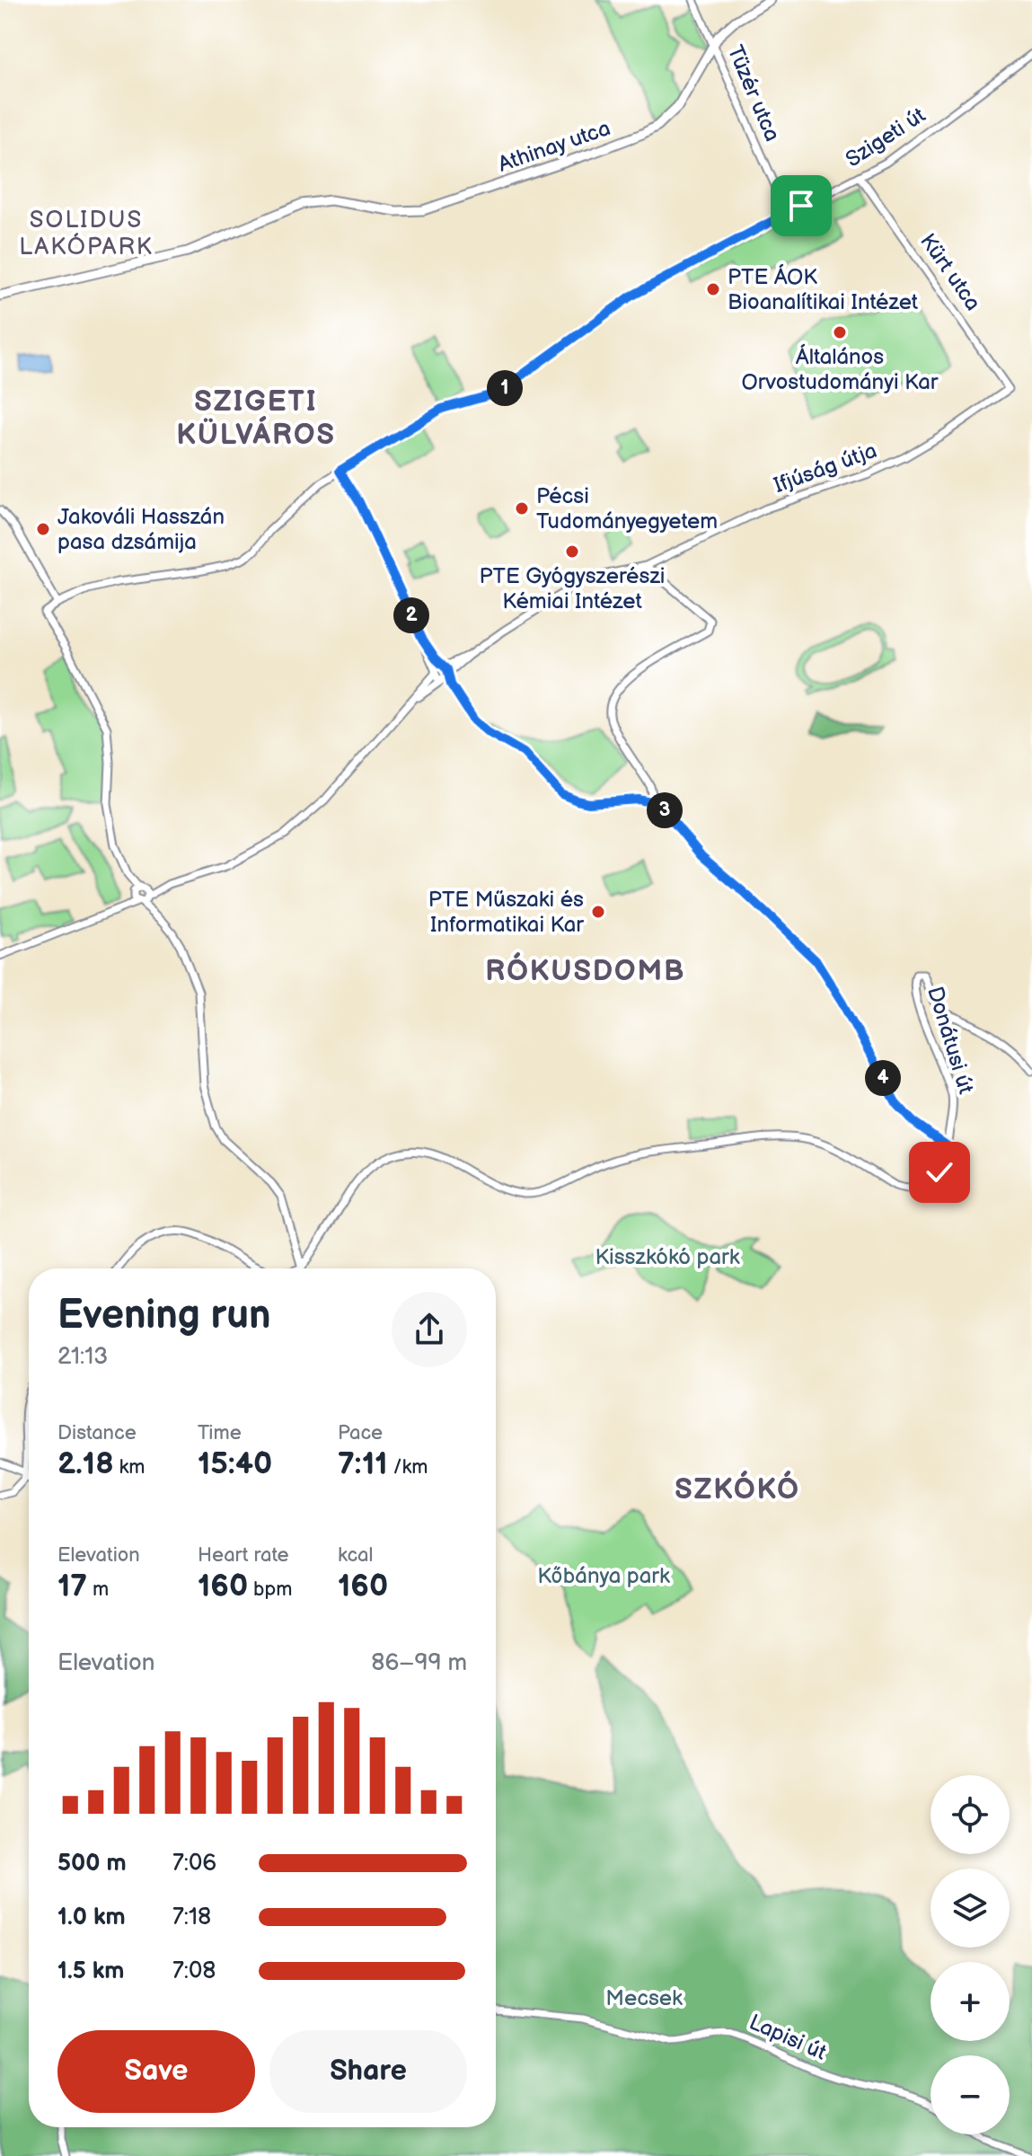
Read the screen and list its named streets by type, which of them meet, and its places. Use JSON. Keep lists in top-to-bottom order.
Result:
{
  "streets": {
    "main road": ["Athinay utca"],
    "street": [
      "Tüzér utca",
      "Szigeti út",
      "Kürt utca",
      "Ifjúság útja",
      "Donátusi út",
      "Lapisi út"
    ]
  },
  "crossings": [
    ["Tüzér utca", "Szigeti út"],
    ["Tüzér utca", "Athinay utca"],
    ["Szigeti út", "Kürt utca"],
    ["Kürt utca", "Ifjúság útja"]
  ],
  "districts": [
    "SOLIDUS LAKÓPARK",
    "SZIGETI KÜLVÁROS",
    "RÓKUSDOMB",
    "SZKÓKÓ"
  ],
  "parks": ["Kisszkókó park", "Kőbánya park", "Mecsek"],
  "places": [
    "PTE ÁOK Bioanalítikai Intézet",
    "Általános Orvostudományi Kar",
    "Pécsi Tudományegyetem",
    "Jakováli Hasszán pasa dzsámija",
    "PTE Gyógyszerészi Kémiai Intézet",
    "PTE Műszaki és Informatikai Kar"
  ],
  "page": {
    "pins": [
      "1",
      "2",
      "3",
      "4"
    ],
    "heading": ["Evening run", "21:13"],
    "stats": [
      ["Distance", "2.18 km"],
      ["Time", "15:40"],
      ["Pace", "7:11 /km"],
      ["Elevation", "17 m"],
      ["Heart rate", "160 bpm"],
      ["kcal", "160"]
    ],
    "chart": ["Elevation", "86–99 m"],
    "map_buttons": ["+", "−"],
    "list": [
      {
        "name": "500 m",
        "note": "7:06"
      },
      {
        "name": "1.0 km",
        "note": "7:18"
      },
      {
        "name": "1.5 km",
        "note": "7:08"
      }
    ],
    "buttons": ["Save", "Share"]
  }
}
